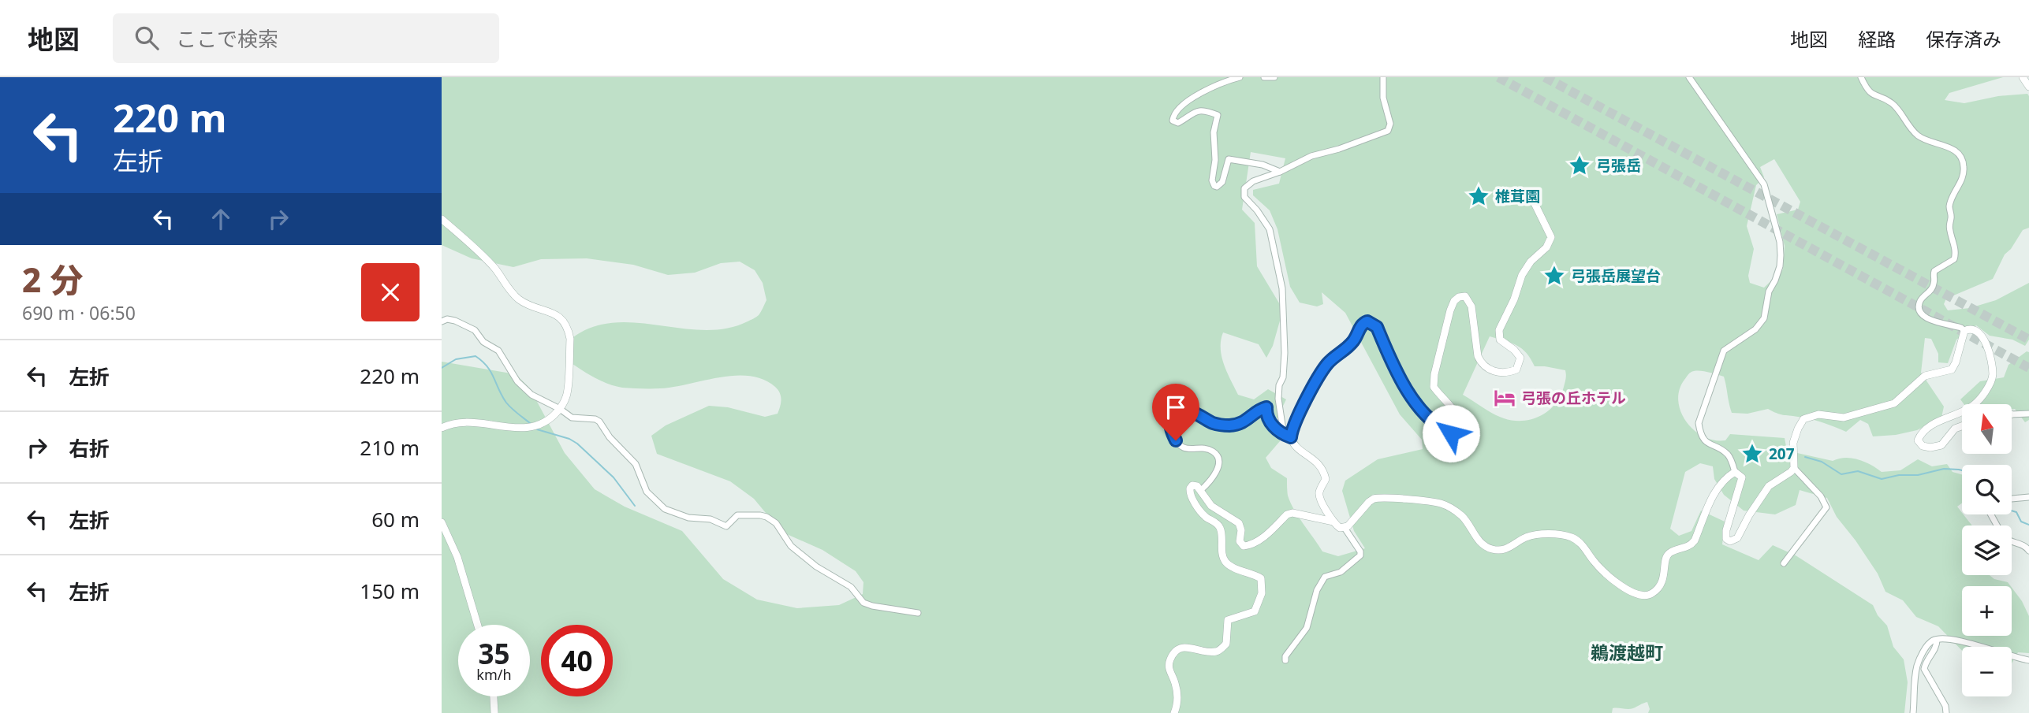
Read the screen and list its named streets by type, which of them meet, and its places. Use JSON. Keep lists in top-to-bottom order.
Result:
{
  "districts": ["鵜渡越町"],
  "places": {
    "place": [
      "弓張岳",
      "椎茸園",
      "弓張岳展望台",
      "207"
    ],
    "hotel": ["弓張の丘ホテル"]
  },
  "north": "top",
  "page": {
    "header": "地図",
    "search": "ここで検索",
    "nav": ["地図", "経路", "保存済み"],
    "turn": ["220 m", "左折"],
    "heading": ["2 分", "690 m · 06:50"],
    "list": [
      {
        "name": "左折",
        "value": "220 m"
      },
      {
        "name": "右折",
        "value": "210 m"
      },
      {
        "name": "左折",
        "value": "60 m"
      },
      {
        "name": "左折",
        "value": "150 m"
      }
    ],
    "map_buttons": ["+", "−"],
    "speed": "35 km/h",
    "limit": "40"
  }
}
